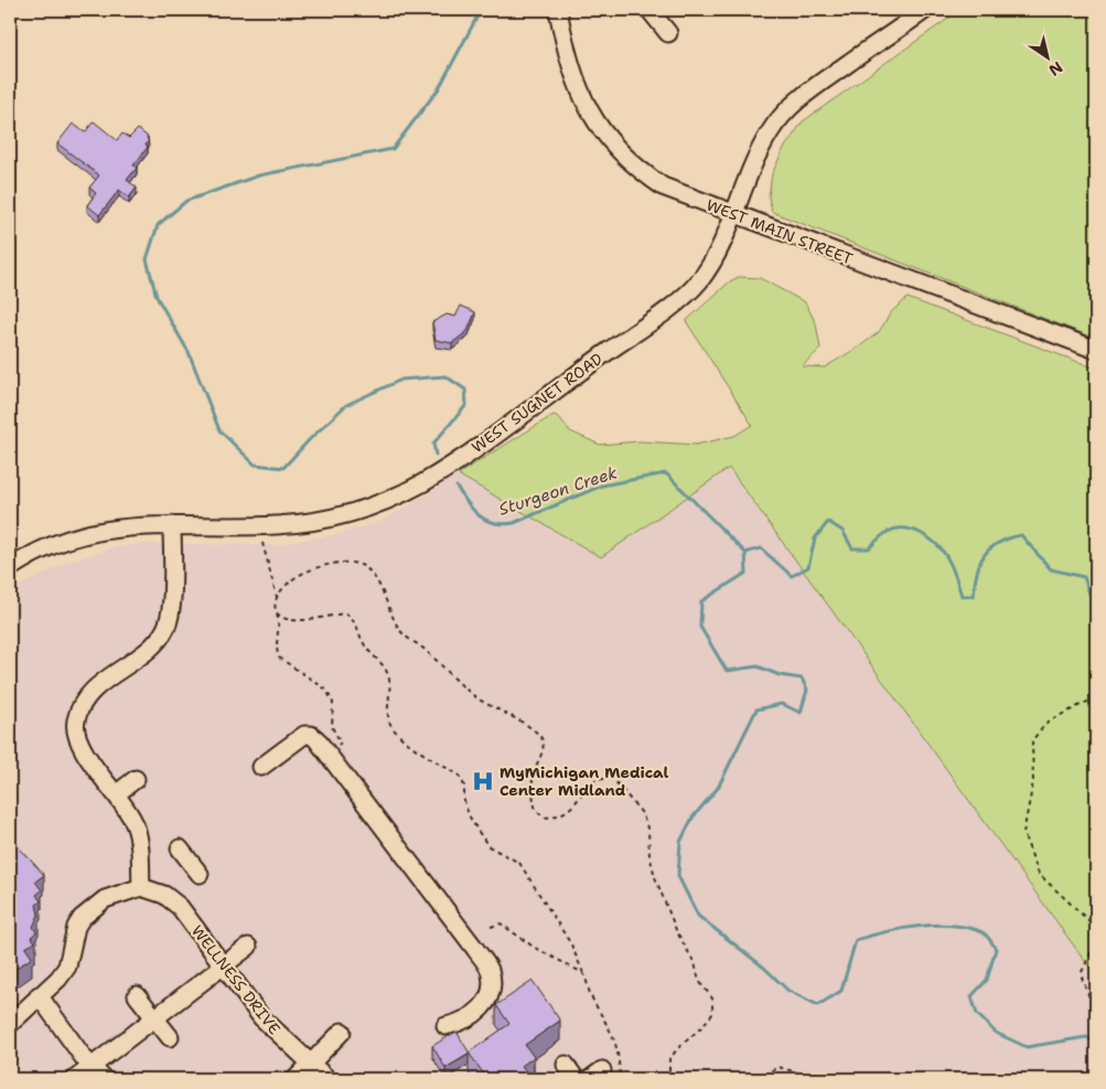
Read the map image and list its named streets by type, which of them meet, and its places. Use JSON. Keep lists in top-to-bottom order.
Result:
{
  "streets": {
    "street": ["WEST MAIN STREET", "WEST SUGNET ROAD", "WELLNESS DRIVE"]
  },
  "crossings": [
    ["WEST MAIN STREET", "WEST SUGNET ROAD"]
  ],
  "water": ["Sturgeon Creek"],
  "places": {
    "hospital": ["MyMichigan Medical Center Midland"]
  },
  "north": "bottom right"
}
